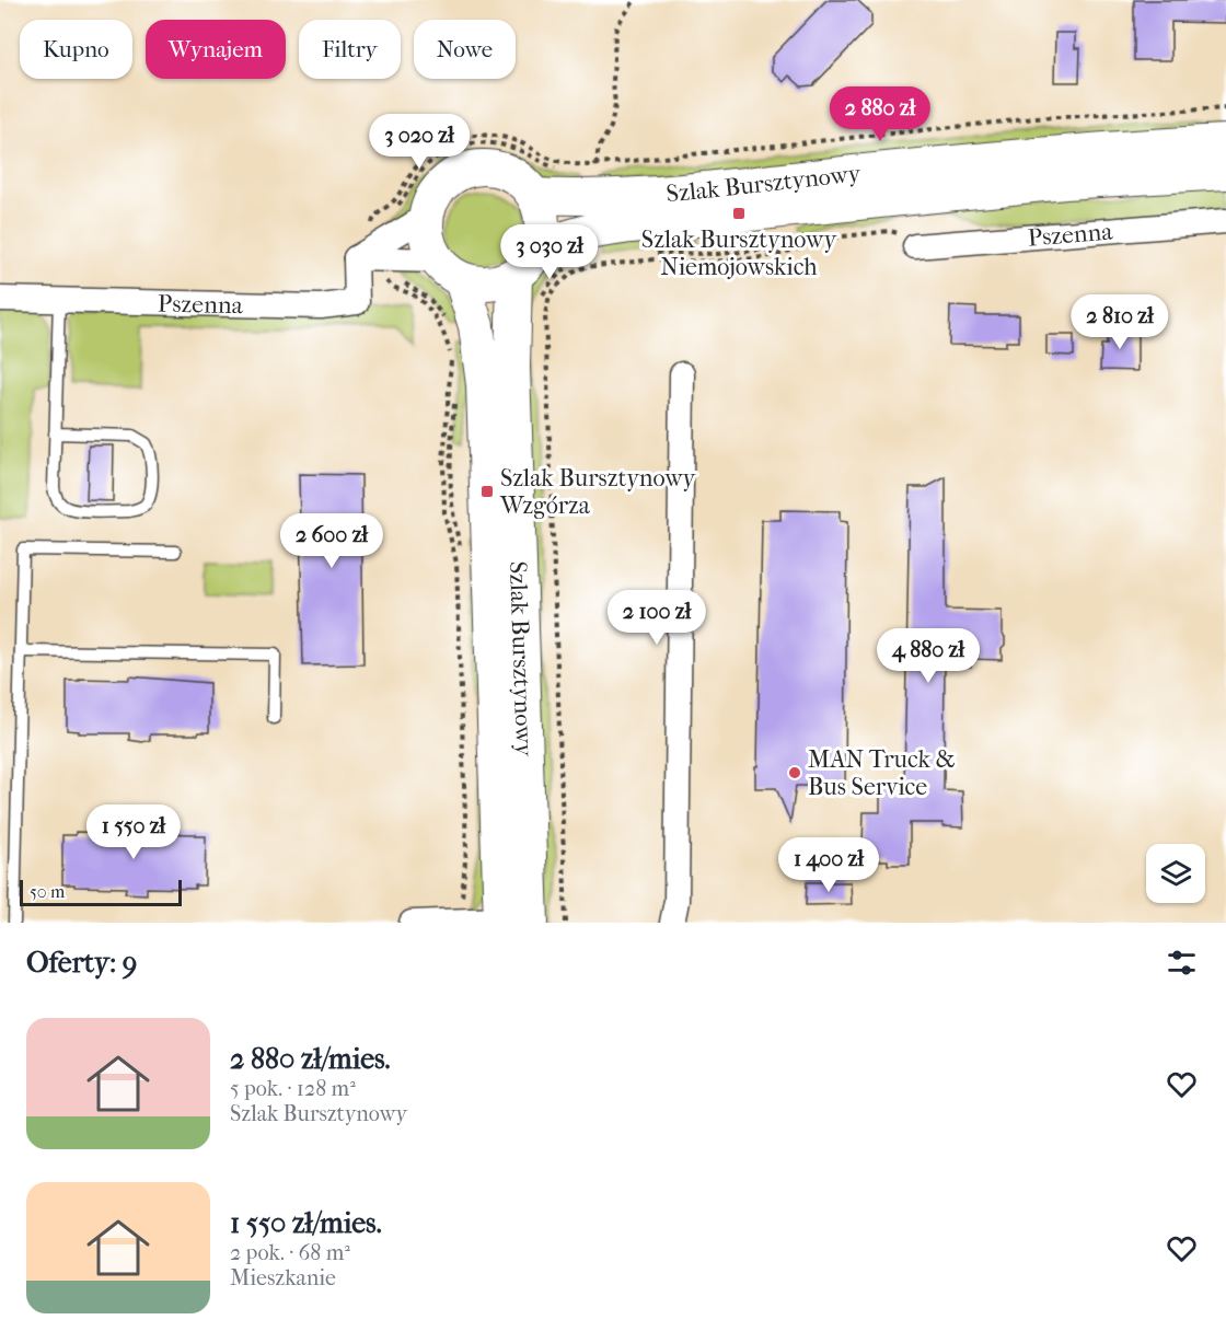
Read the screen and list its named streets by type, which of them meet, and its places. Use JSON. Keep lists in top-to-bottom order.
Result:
{
  "streets": {
    "main road": ["Szlak Bursztynowy"],
    "street": ["Pszenna"]
  },
  "crossings": [
    ["Szlak Bursztynowy", "Pszenna"]
  ],
  "places": {
    "transit": ["Szlak Bursztynowy Niemojowskich", "Szlak Bursztynowy Wzgórza"],
    "other": ["MAN Truck & Bus Service"]
  },
  "scale_bar": "50 m",
  "page": {
    "chip": [
      "Kupno",
      "Wynajem",
      "Filtry",
      "Nowe"
    ],
    "price": [
      "2 880 zł",
      "3 020 zł",
      "3 030 zł",
      "2 810 zł",
      "2 600 zł",
      "2 100 zł",
      "4 880 zł",
      "1 550 zł",
      "1 400 zł"
    ],
    "scale": "50 m",
    "heading": "Oferty: 9",
    "list": [
      {
        "name": "2 880 zł/mies.",
        "note": "5 pok. · 128 m² · Szlak Bursztynowy"
      },
      {
        "name": "1 550 zł/mies.",
        "note": "2 pok. · 68 m² · Mieszkanie"
      }
    ]
  }
}
